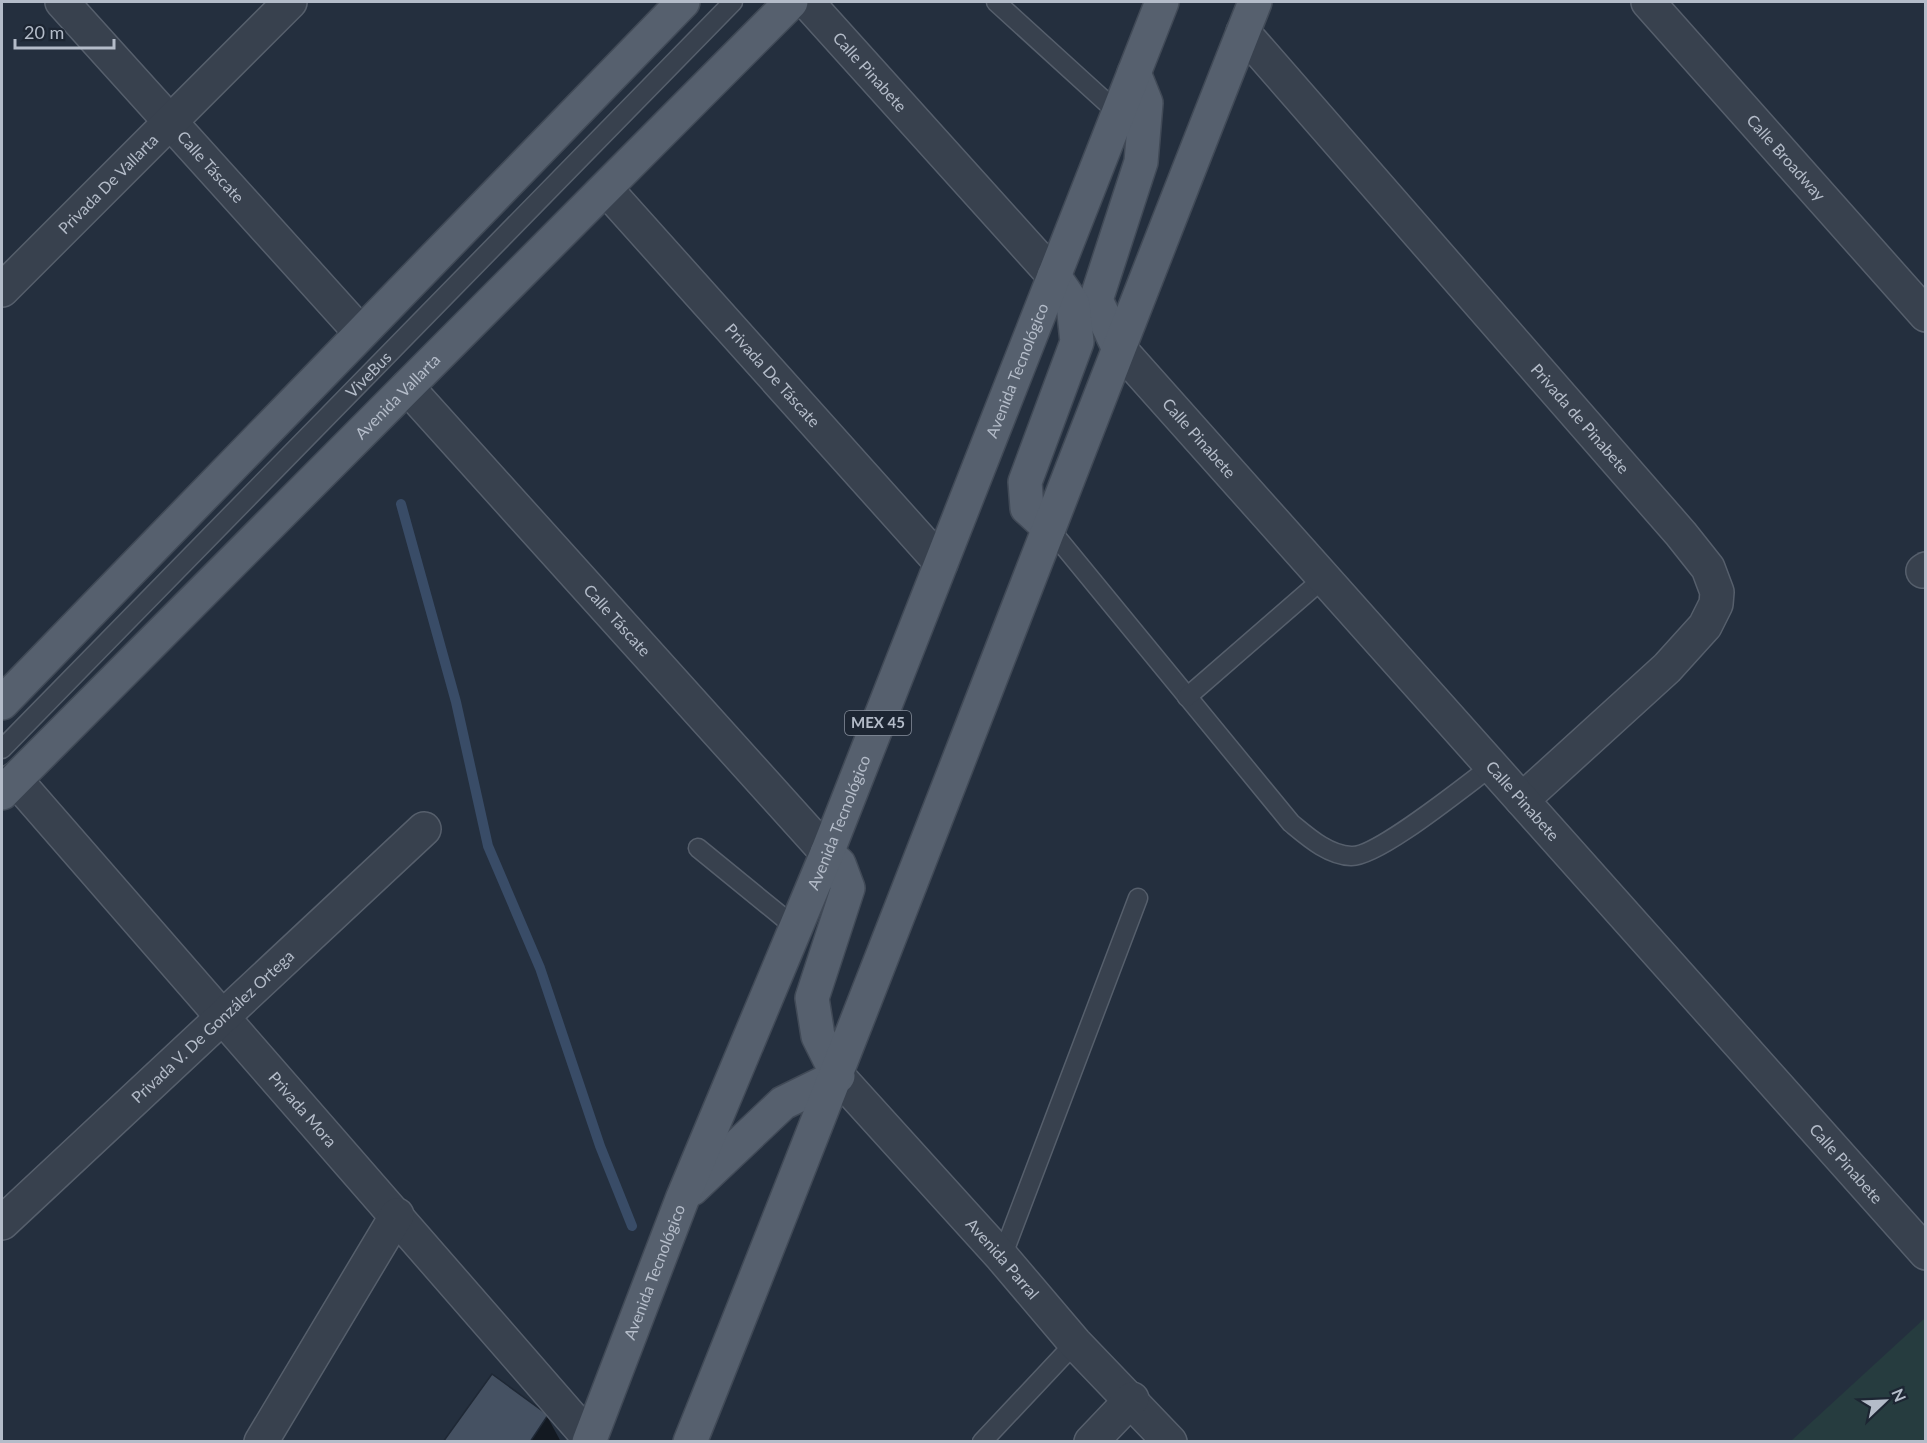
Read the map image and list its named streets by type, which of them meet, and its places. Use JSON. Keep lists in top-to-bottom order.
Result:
{
  "streets": {
    "main road": ["Avenida Tecnológico", "Avenida Vallarta", "MEX 45"],
    "street": [
      "Calle Pinabete",
      "Calle Broadway",
      "Calle Táscate",
      "Privada De Vallarta",
      "Privada De Táscate",
      "Privada de Pinabete",
      "Privada V. De González Ortega",
      "Privada Mora",
      "Avenida Parral"
    ],
    "lane": ["ViveBus"]
  },
  "crossings": [
    ["Calle Pinabete", "Avenida Tecnológico"],
    ["Calle Pinabete", "Privada de Pinabete"],
    ["Calle Táscate", "Privada De Vallarta"],
    ["Calle Táscate", "Avenida Tecnológico"],
    ["Calle Táscate", "Avenida Vallarta"],
    ["Avenida Tecnológico", "Privada De Táscate"],
    ["Avenida Tecnológico", "Privada Mora"],
    ["Privada De Táscate", "Avenida Vallarta"],
    ["Avenida Vallarta", "Privada Mora"],
    ["Privada V. De González Ortega", "Privada Mora"]
  ],
  "scale_bar": "20 m",
  "north": "top right"
}
